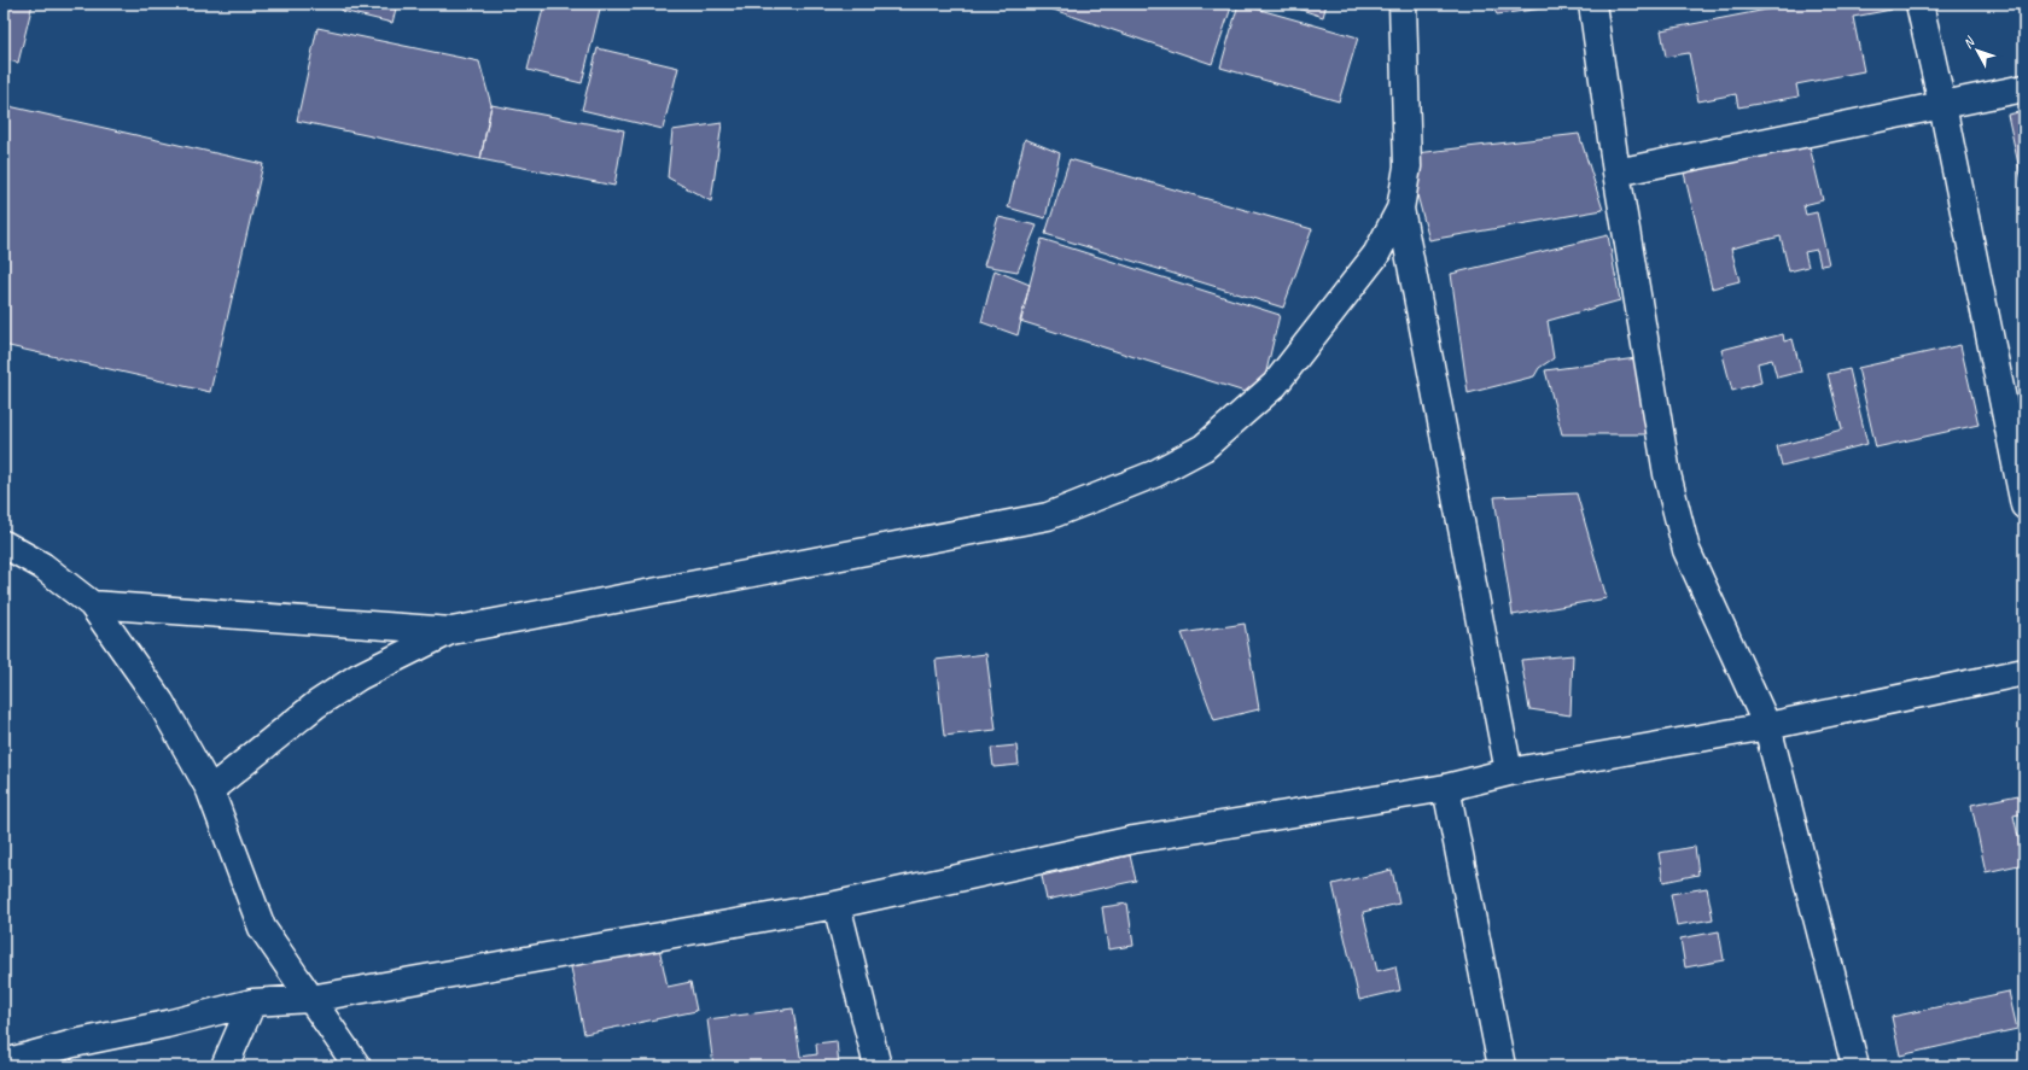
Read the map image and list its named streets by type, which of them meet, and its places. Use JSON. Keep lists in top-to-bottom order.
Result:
{
  "north": "top left"
}
